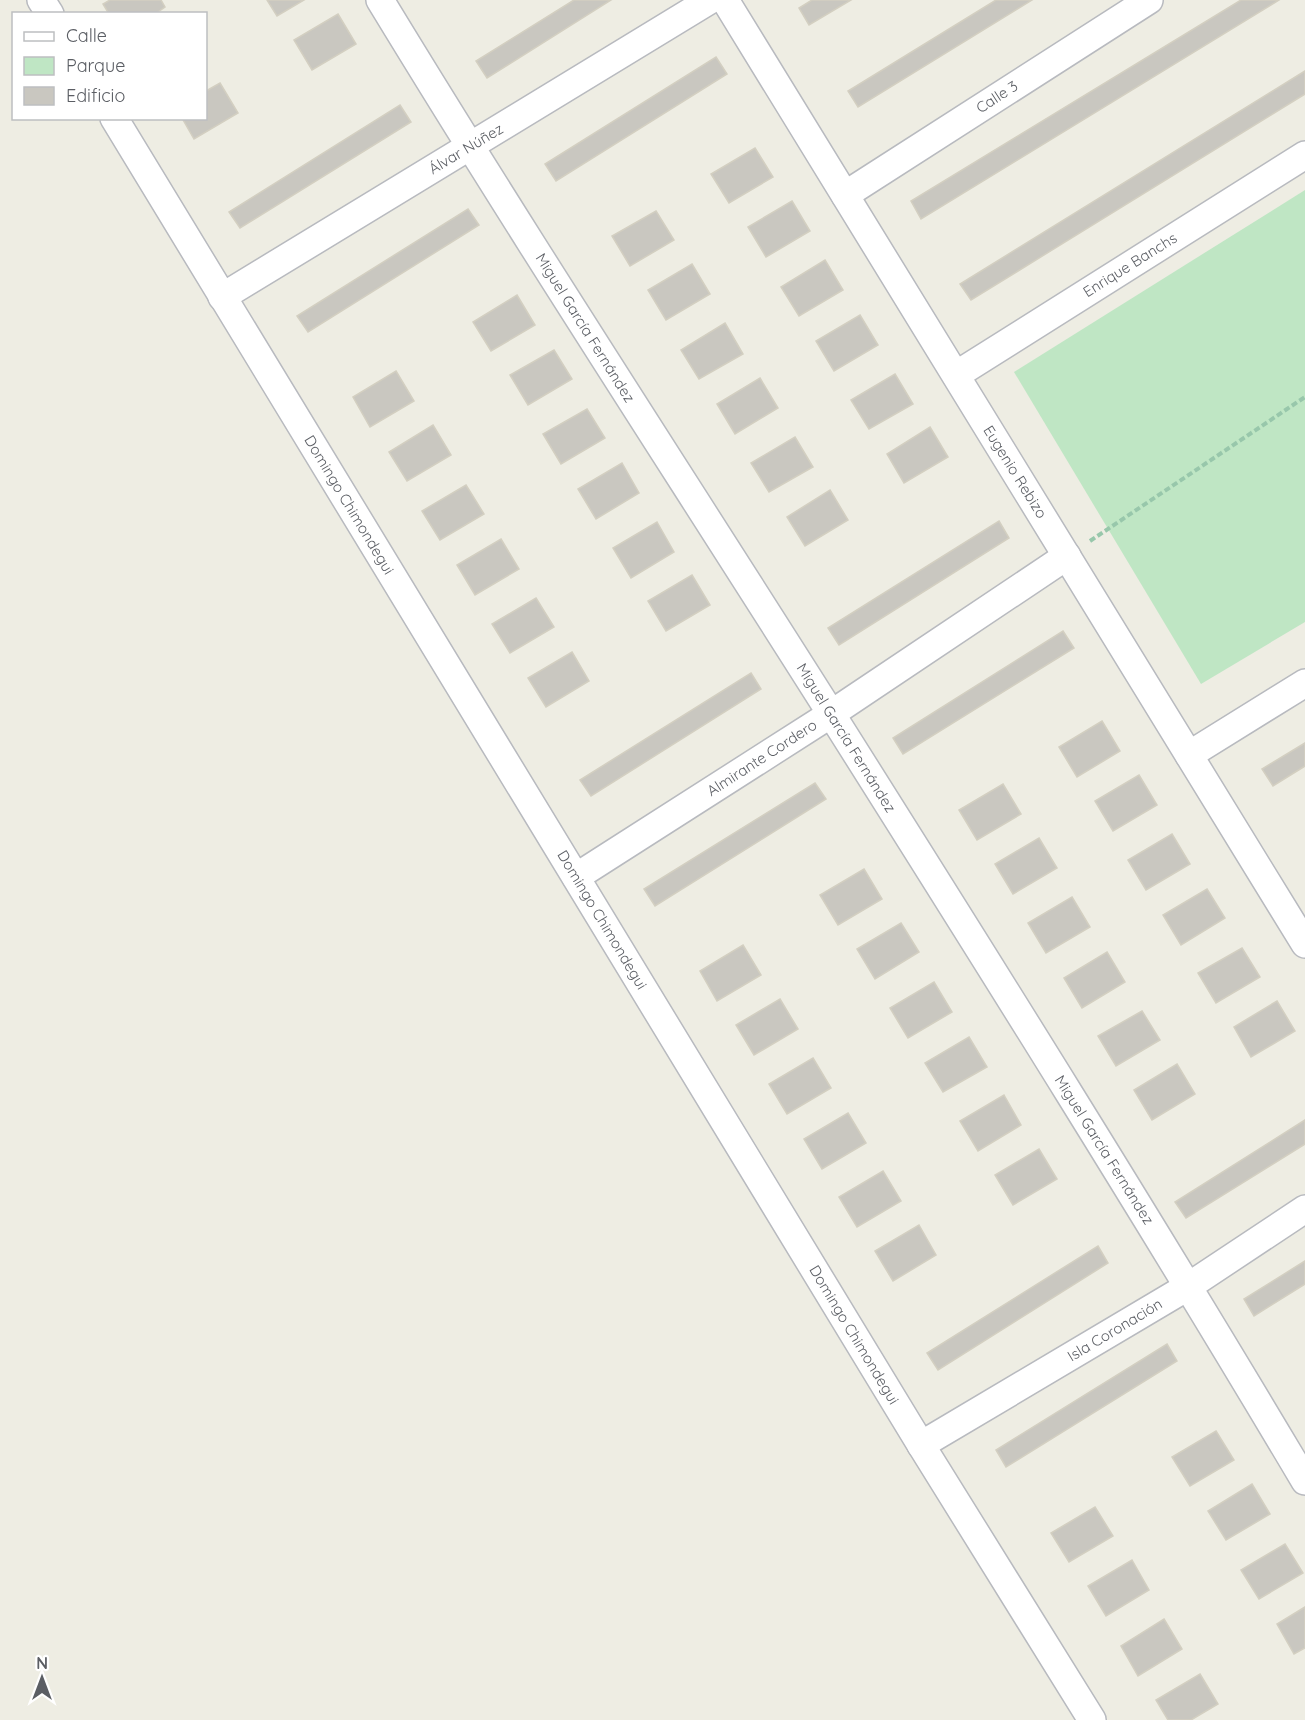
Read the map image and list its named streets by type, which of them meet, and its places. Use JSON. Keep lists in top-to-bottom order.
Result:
{
  "streets": {
    "street": [
      "Calle 3",
      "Álvar Núñez",
      "Enrique Banchs",
      "Miguel García Fernández",
      "Eugenio Rebizo",
      "Domingo Chimondegui",
      "Almirante Cordero",
      "Isla Coronación"
    ]
  },
  "crossings": [
    ["Calle 3", "Eugenio Rebizo"],
    ["Álvar Núñez", "Miguel García Fernández"],
    ["Álvar Núñez", "Domingo Chimondegui"],
    ["Enrique Banchs", "Eugenio Rebizo"],
    ["Miguel García Fernández", "Almirante Cordero"],
    ["Miguel García Fernández", "Isla Coronación"],
    ["Eugenio Rebizo", "Almirante Cordero"],
    ["Domingo Chimondegui", "Almirante Cordero"],
    ["Domingo Chimondegui", "Isla Coronación"]
  ],
  "legend": ["Calle", "Parque", "Edificio"],
  "north": "top"
}
